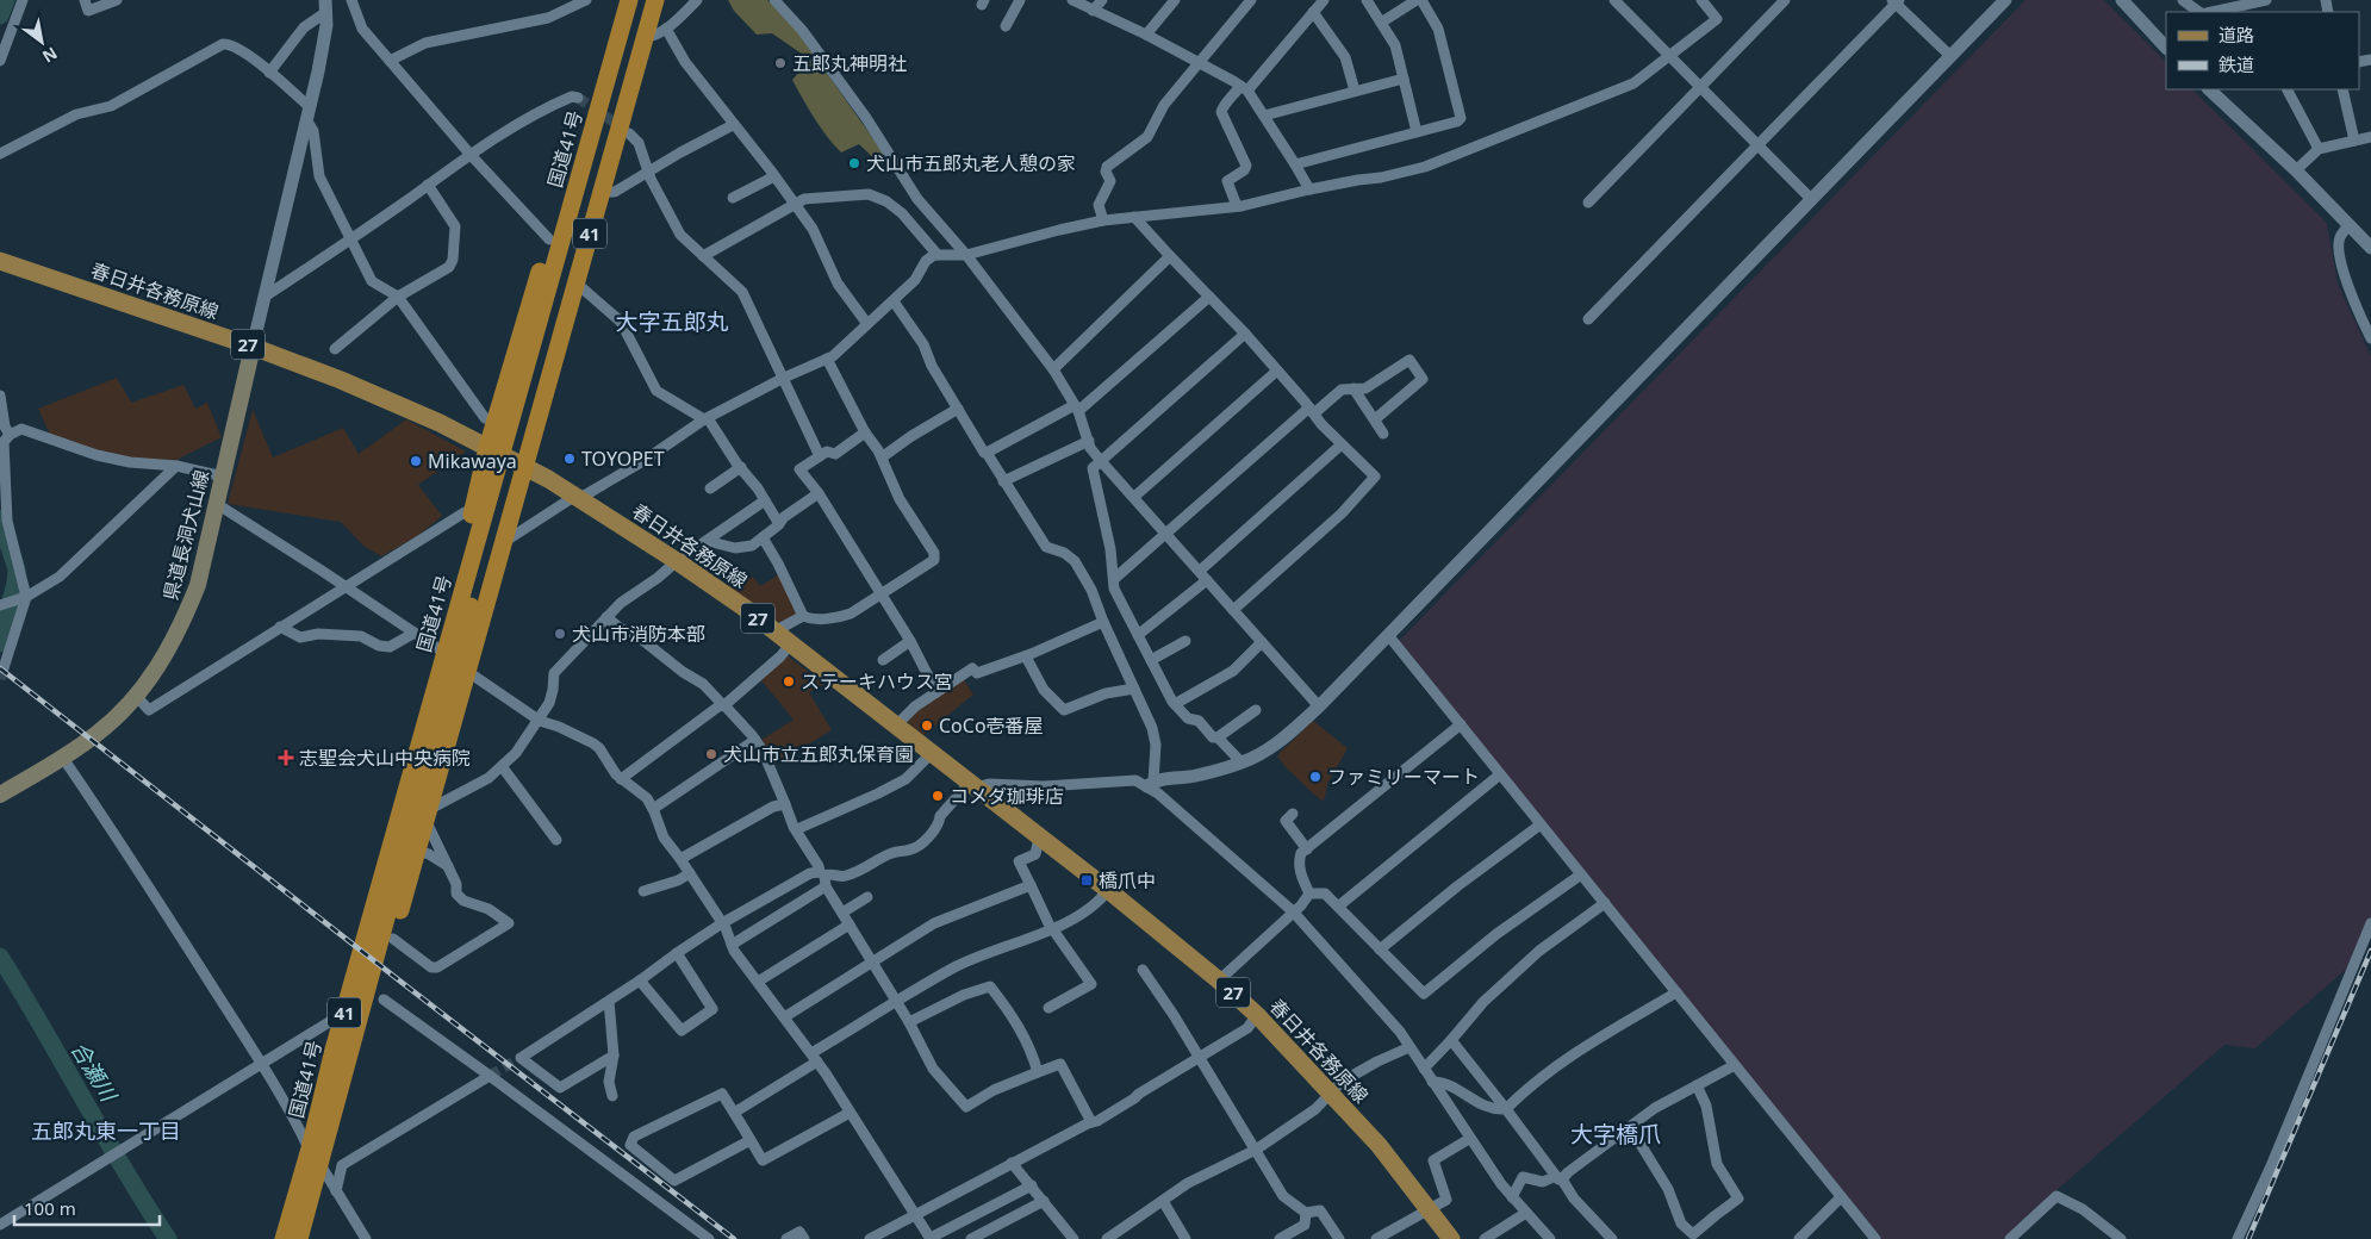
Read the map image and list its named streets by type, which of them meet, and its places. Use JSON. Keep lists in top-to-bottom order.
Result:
{
  "streets": {
    "highway": ["国道41号", "41"],
    "main road": ["春日井各務原線", "27", "県道長洞犬山線"]
  },
  "crossings": [
    ["41", "春日井各務原線"],
    ["春日井各務原線", "県道長洞犬山線"]
  ],
  "districts": ["大字五郎丸", "五郎丸東一丁目", "大字橋爪"],
  "water": ["合瀬川"],
  "places": {
    "other": [
      "五郎丸神明社",
      "犬山市五郎丸老人憩の家",
      "TOYOPET",
      "Mikawaya",
      "犬山市消防本部",
      "ステーキハウス宮",
      "CoCo壱番屋",
      "犬山市立五郎丸保育園",
      "ファミリーマート",
      "コメダ珈琲店"
    ],
    "health": ["志聖会犬山中央病院"],
    "transit": ["橋爪中"]
  },
  "legend": ["道路", "鉄道"],
  "scale_bar": "100 m",
  "north": "bottom right"
}
